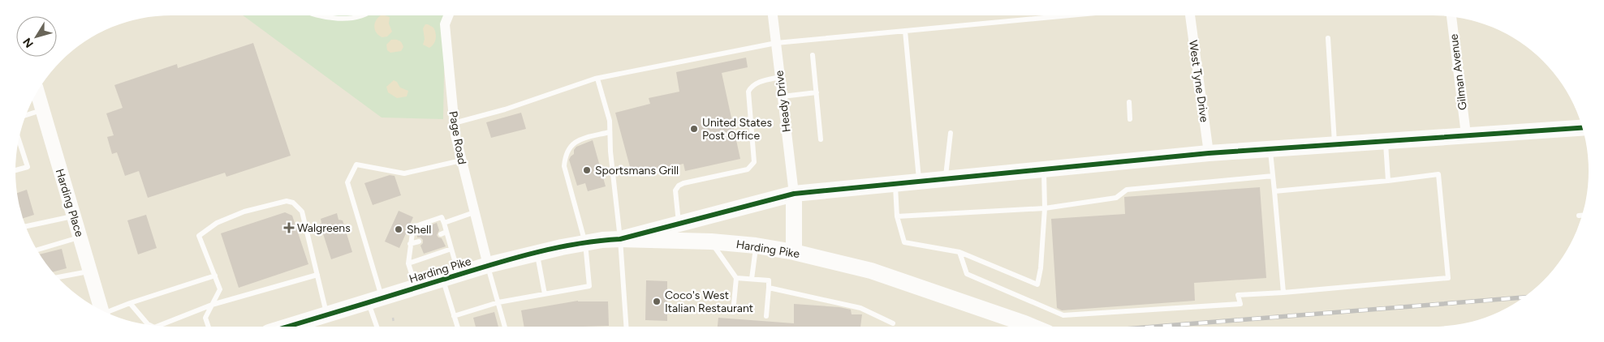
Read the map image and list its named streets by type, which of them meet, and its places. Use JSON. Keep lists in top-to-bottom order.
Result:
{
  "streets": {
    "main road": ["Harding Place", "Harding Pike"],
    "street": [
      "Gilman Avenue",
      "West Tyne Drive",
      "Heady Drive",
      "Page Road"
    ]
  },
  "crossings": [
    ["Page Road", "Harding Pike"]
  ],
  "places": {
    "other": [
      "United States Post Office",
      "Sportsmans Grill",
      "Shell",
      "Coco's West Italian Restaurant"
    ],
    "health": ["Walgreens"]
  },
  "north": "bottom left"
}
